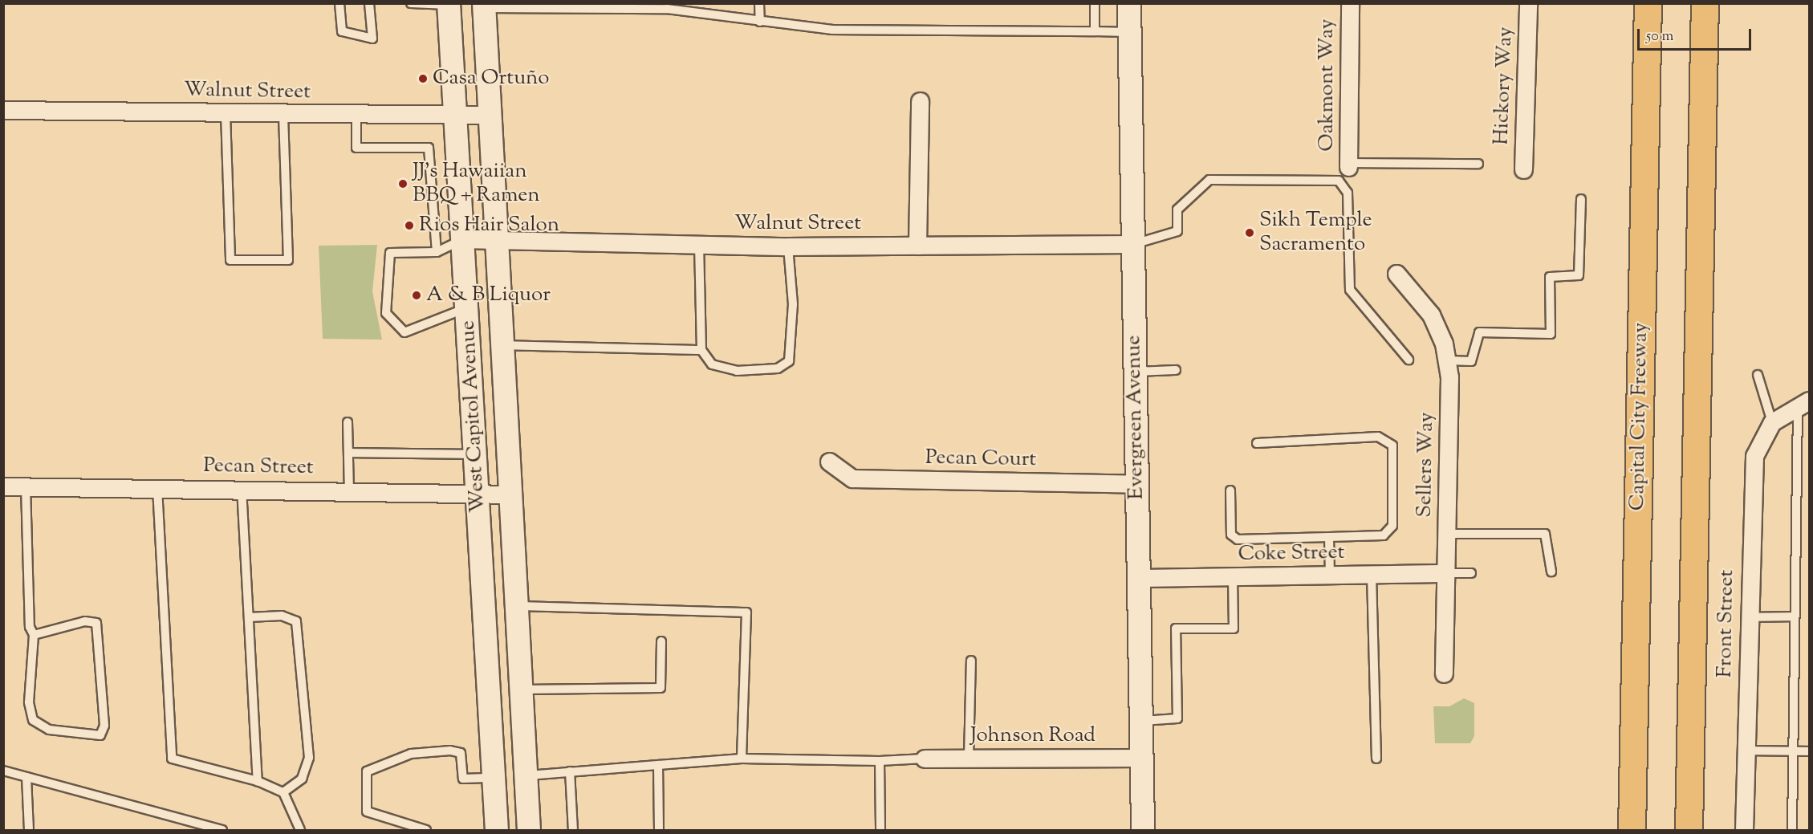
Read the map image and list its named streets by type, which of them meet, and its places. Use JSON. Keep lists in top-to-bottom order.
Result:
{
  "streets": {
    "highway": ["Capital City Freeway"],
    "main road": ["West Capitol Avenue", "Evergreen Avenue"],
    "street": [
      "Oakmont Way",
      "Hickory Way",
      "Walnut Street",
      "Pecan Court",
      "Sellers Way",
      "Pecan Street",
      "Coke Street",
      "Front Street",
      "Johnson Road"
    ]
  },
  "crossings": [
    ["Walnut Street", "West Capitol Avenue"],
    ["Walnut Street", "Evergreen Avenue"],
    ["West Capitol Avenue", "Pecan Street"],
    ["Evergreen Avenue", "Pecan Court"],
    ["Evergreen Avenue", "Coke Street"],
    ["Evergreen Avenue", "Johnson Road"],
    ["Sellers Way", "Coke Street"]
  ],
  "places": [
    "Casa Ortuño",
    "JJ's Hawaiian BBQ + Ramen",
    "Rios Hair Salon",
    "Sikh Temple Sacramento",
    "A & B Liquor"
  ],
  "scale_bar": "50 m"
}
